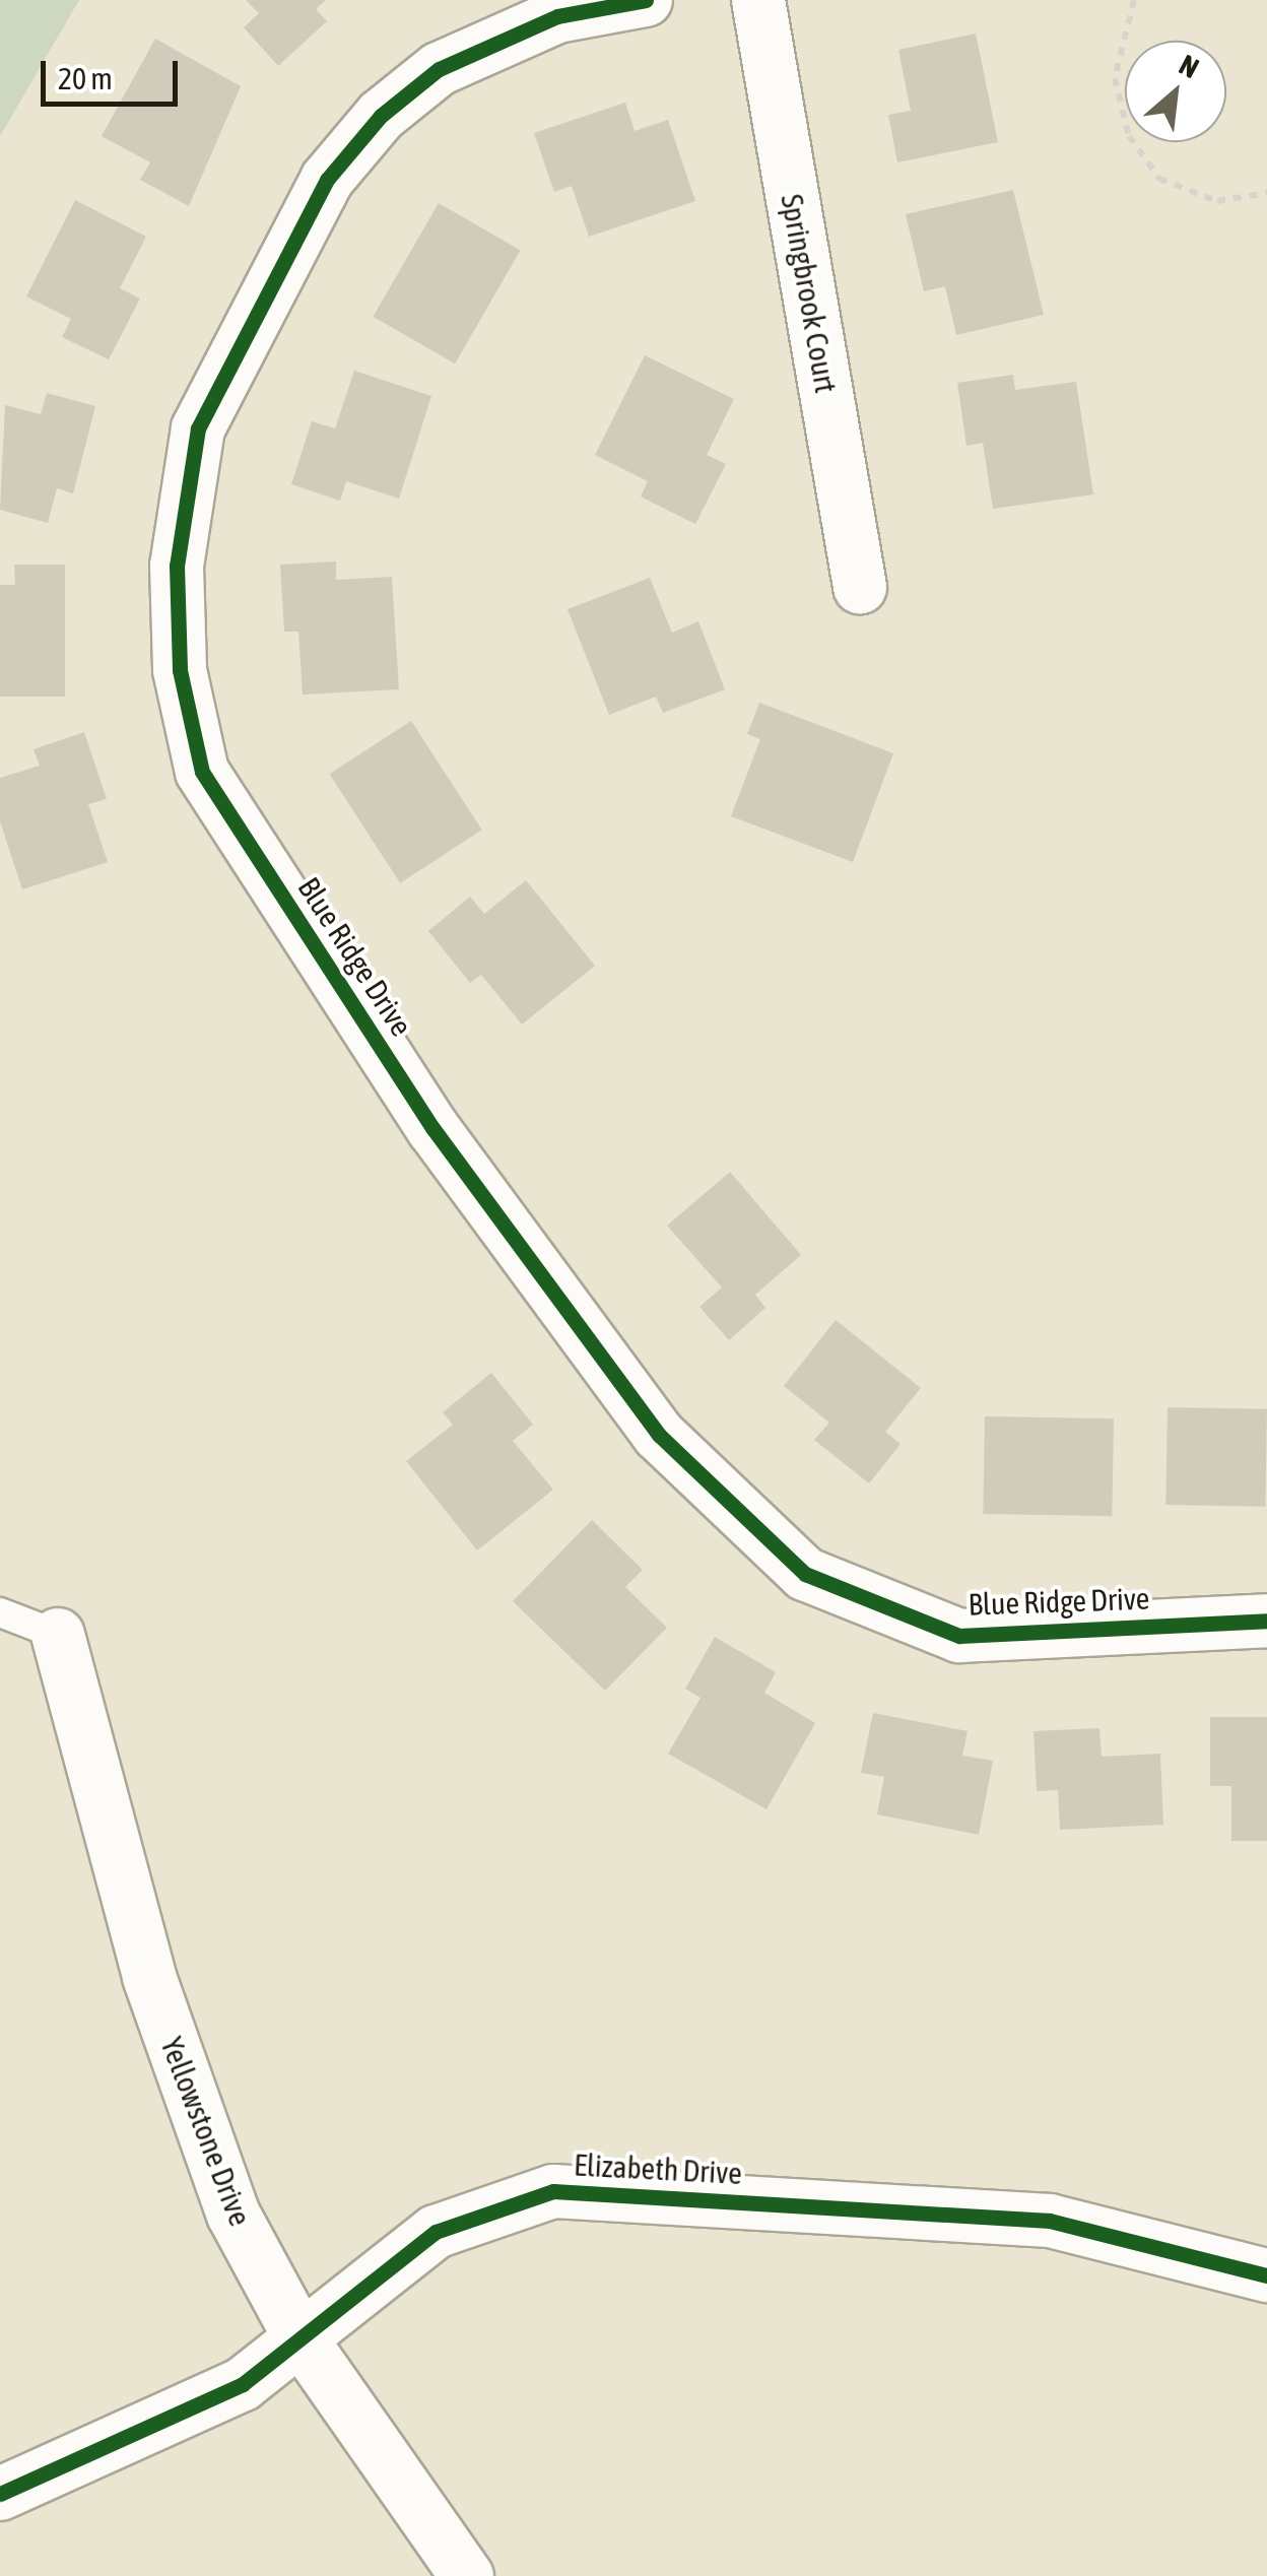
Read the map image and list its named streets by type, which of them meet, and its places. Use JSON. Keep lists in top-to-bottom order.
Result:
{
  "streets": {
    "street": [
      "Springbrook Court",
      "Blue Ridge Drive",
      "Yellowstone Drive",
      "Elizabeth Drive"
    ]
  },
  "crossings": [
    ["Yellowstone Drive", "Elizabeth Drive"]
  ],
  "scale_bar": "20 m",
  "north": "top right"
}
